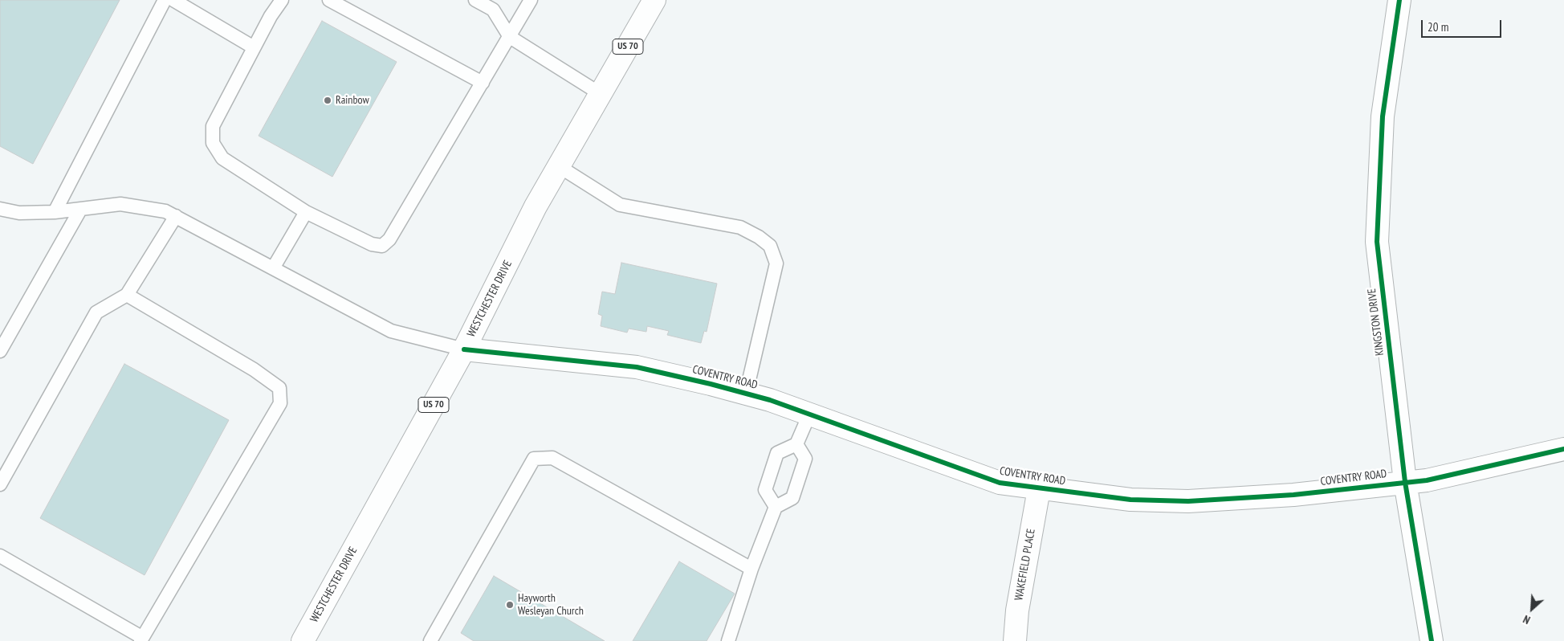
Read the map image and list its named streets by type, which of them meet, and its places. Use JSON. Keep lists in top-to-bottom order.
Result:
{
  "streets": {
    "street": [
      "US 70",
      "WESTCHESTER DRIVE",
      "KINGSTON DRIVE",
      "COVENTRY ROAD",
      "WAKEFIELD PLACE"
    ]
  },
  "crossings": [
    ["WESTCHESTER DRIVE", "COVENTRY ROAD"],
    ["KINGSTON DRIVE", "COVENTRY ROAD"],
    ["COVENTRY ROAD", "WAKEFIELD PLACE"]
  ],
  "places": ["Rainbow", "Hayworth Wesleyan Church"],
  "scale_bar": "20 m",
  "north": "bottom left"
}
